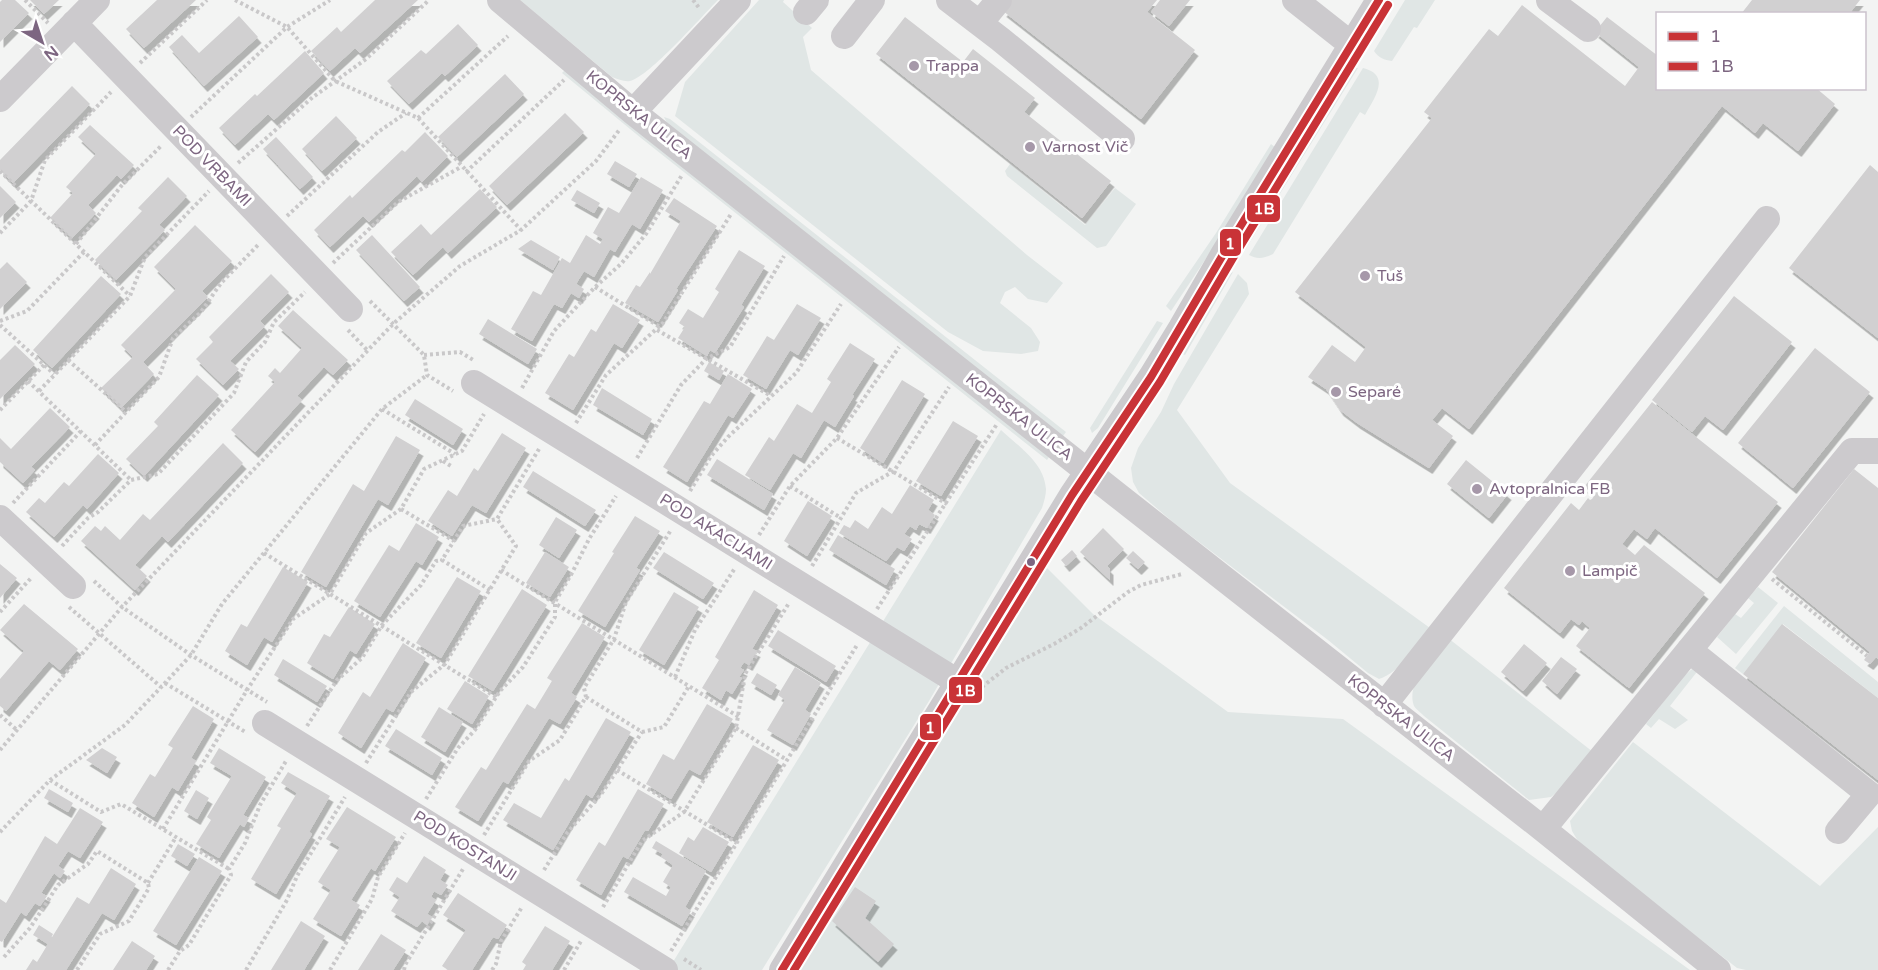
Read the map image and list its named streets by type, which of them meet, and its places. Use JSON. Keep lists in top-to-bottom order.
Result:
{
  "streets": {
    "street": [
      "KOPRSKA ULICA",
      "POD VRBAMI",
      "POD AKACIJAMI",
      "POD KOSTANJI"
    ]
  },
  "places": [
    "Trappa",
    "Varnost Vič",
    "Tuš",
    "Separé",
    "Avtopralnica FB",
    "Lampič"
  ],
  "lines": ["transit line 1", "transit line 1B"],
  "legend": ["1", "1B"],
  "north": "bottom right"
}
